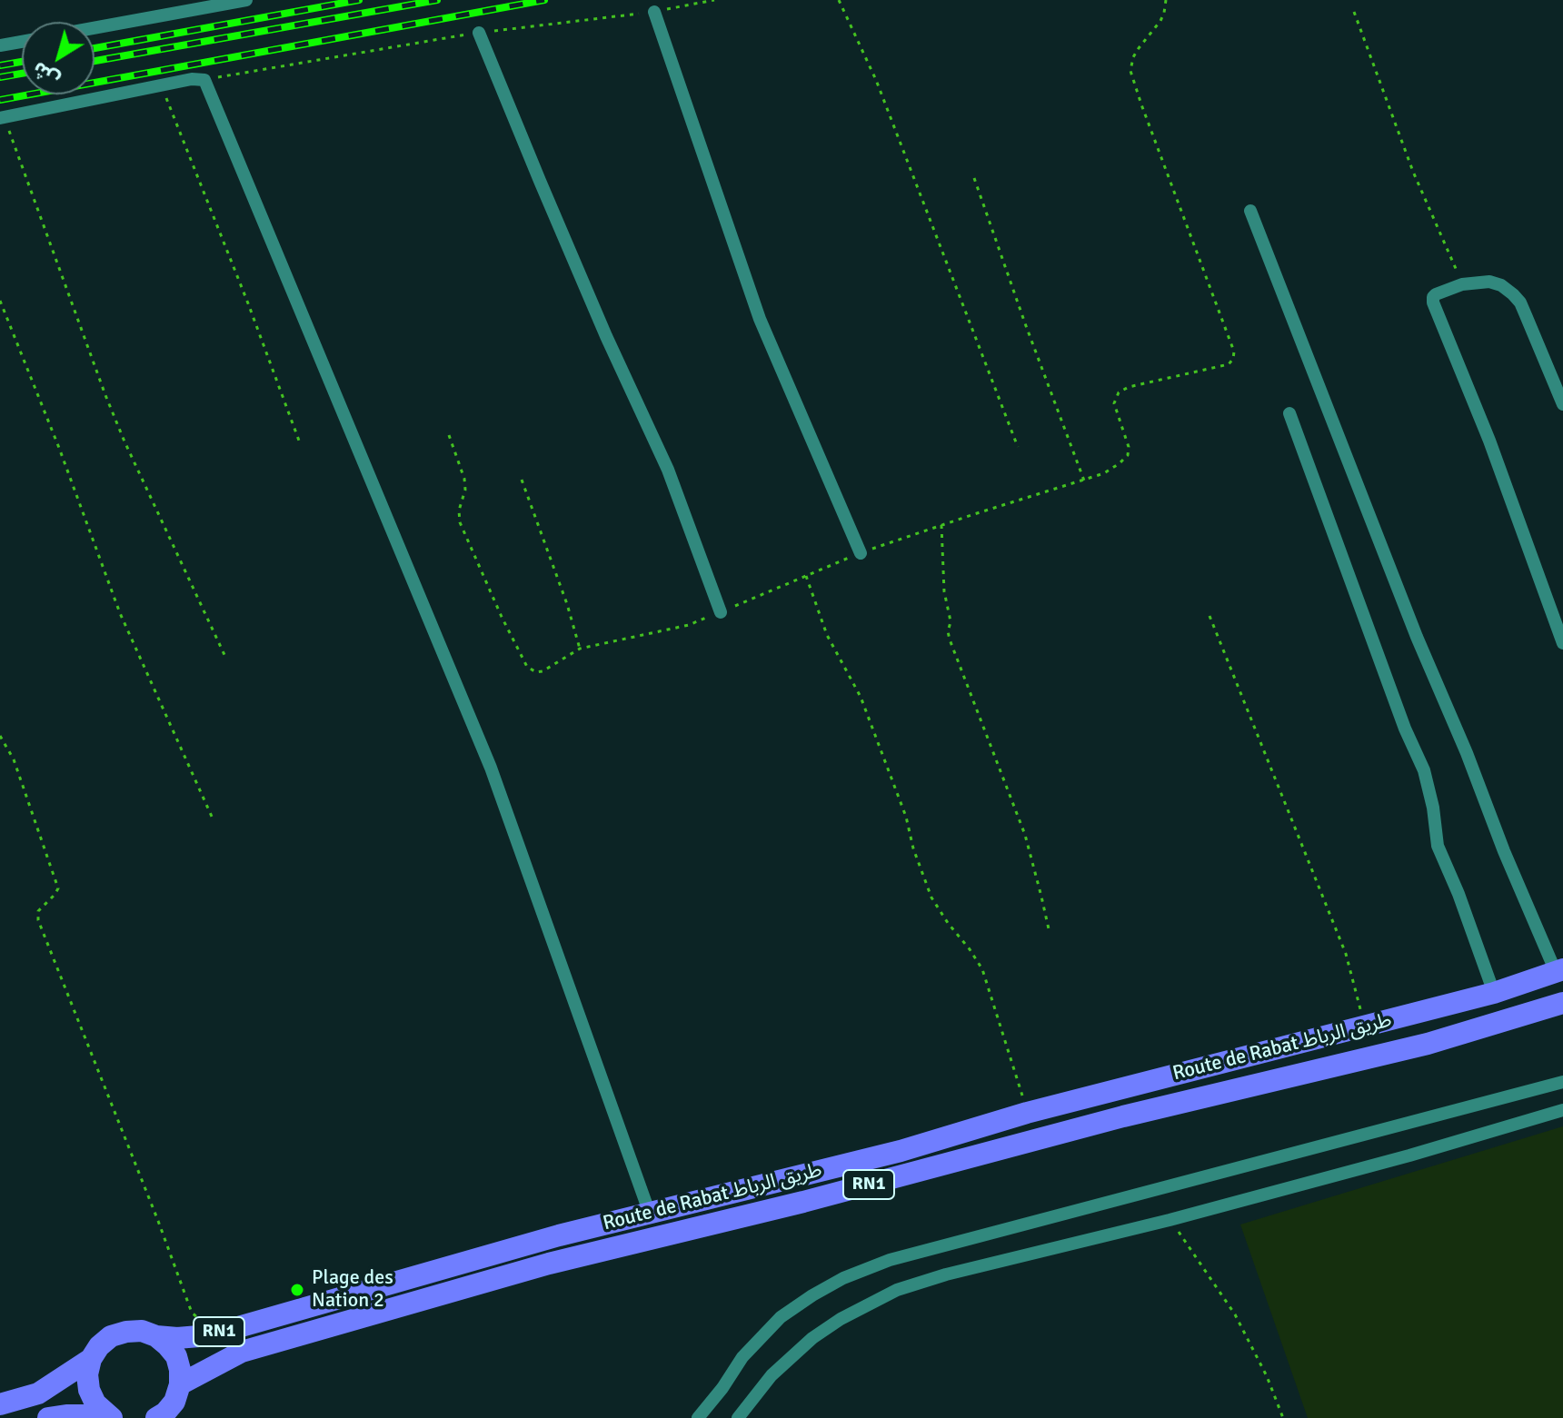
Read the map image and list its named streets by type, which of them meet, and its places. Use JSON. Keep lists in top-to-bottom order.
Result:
{
  "streets": {
    "highway": ["Route de Rabat طريق الرباط", "RN1"]
  },
  "crossings": [
    ["Route de Rabat طريق الرباط", "RN1"]
  ],
  "places": ["Plage des Nation 2"],
  "north": "bottom left"
}
